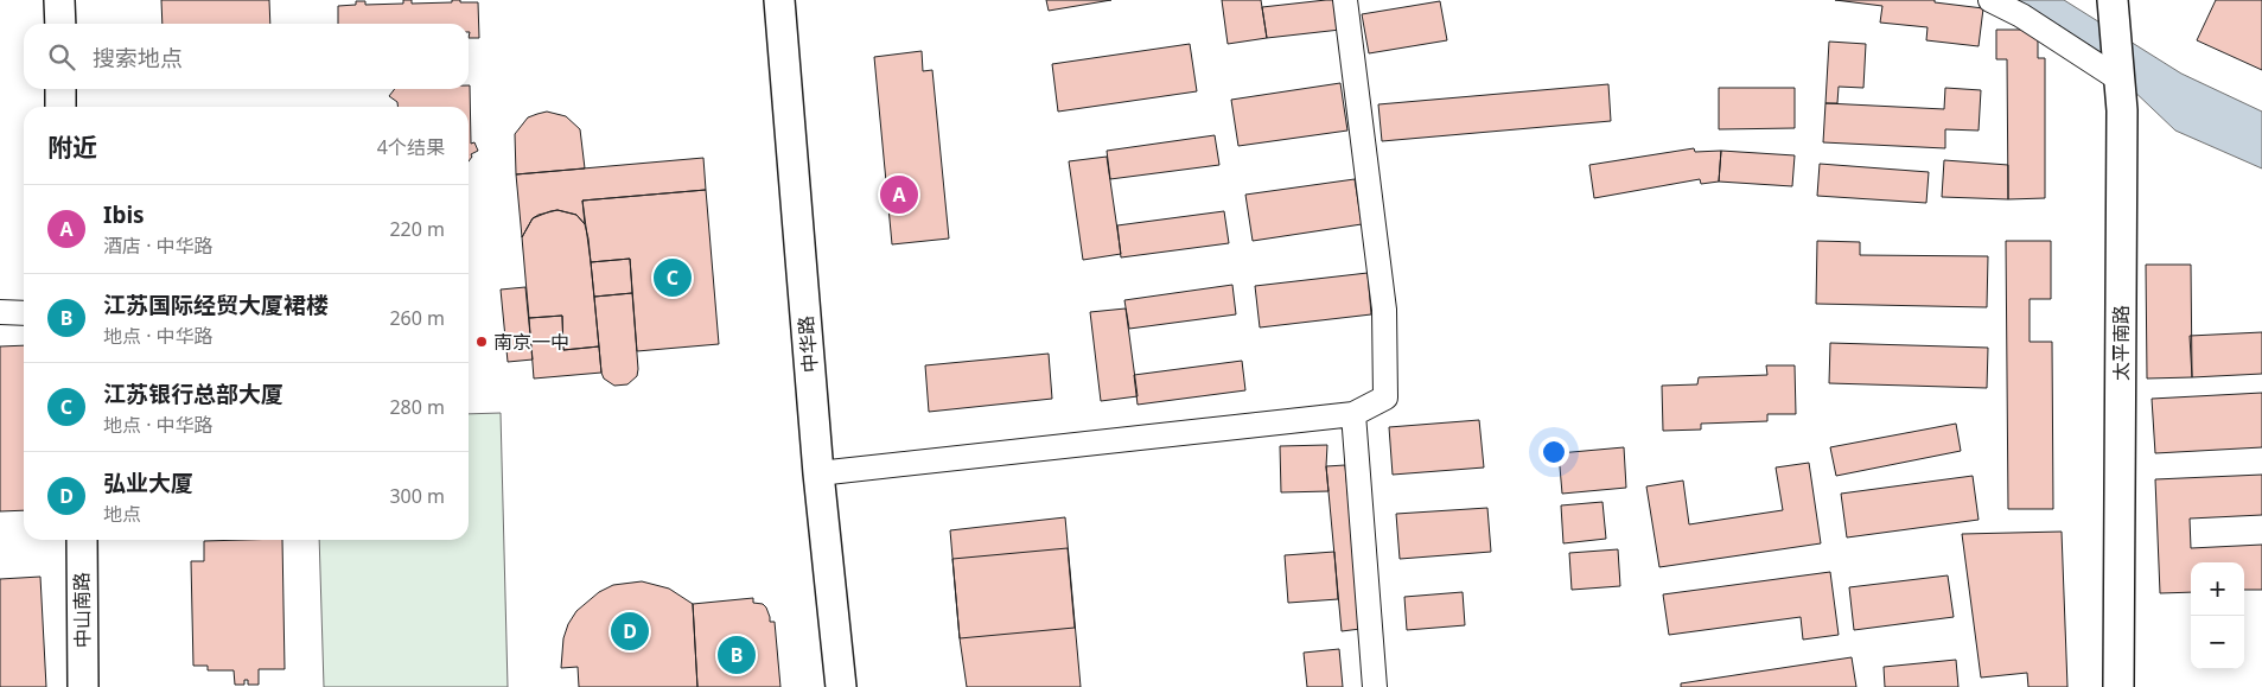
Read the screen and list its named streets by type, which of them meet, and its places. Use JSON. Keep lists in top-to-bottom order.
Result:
{
  "streets": {
    "main road": ["太平南路", "中华路"]
  },
  "places": ["南京一中"],
  "page": {
    "search": "搜索地点",
    "heading": ["附近", "4个结果"],
    "pins": [
      "A",
      "C",
      "D",
      "B"
    ],
    "list": [
      {
        "mark": "A",
        "name": "Ibis",
        "note": "酒店 · 中华路",
        "value": "220 m"
      },
      {
        "mark": "B",
        "name": "江苏国际经贸大厦裙楼",
        "note": "地点 · 中华路",
        "value": "260 m"
      },
      {
        "mark": "C",
        "name": "江苏银行总部大厦",
        "note": "地点 · 中华路",
        "value": "280 m"
      },
      {
        "mark": "D",
        "name": "弘业大厦",
        "note": "地点",
        "value": "300 m"
      }
    ],
    "map_buttons": ["+", "−"]
  }
}
